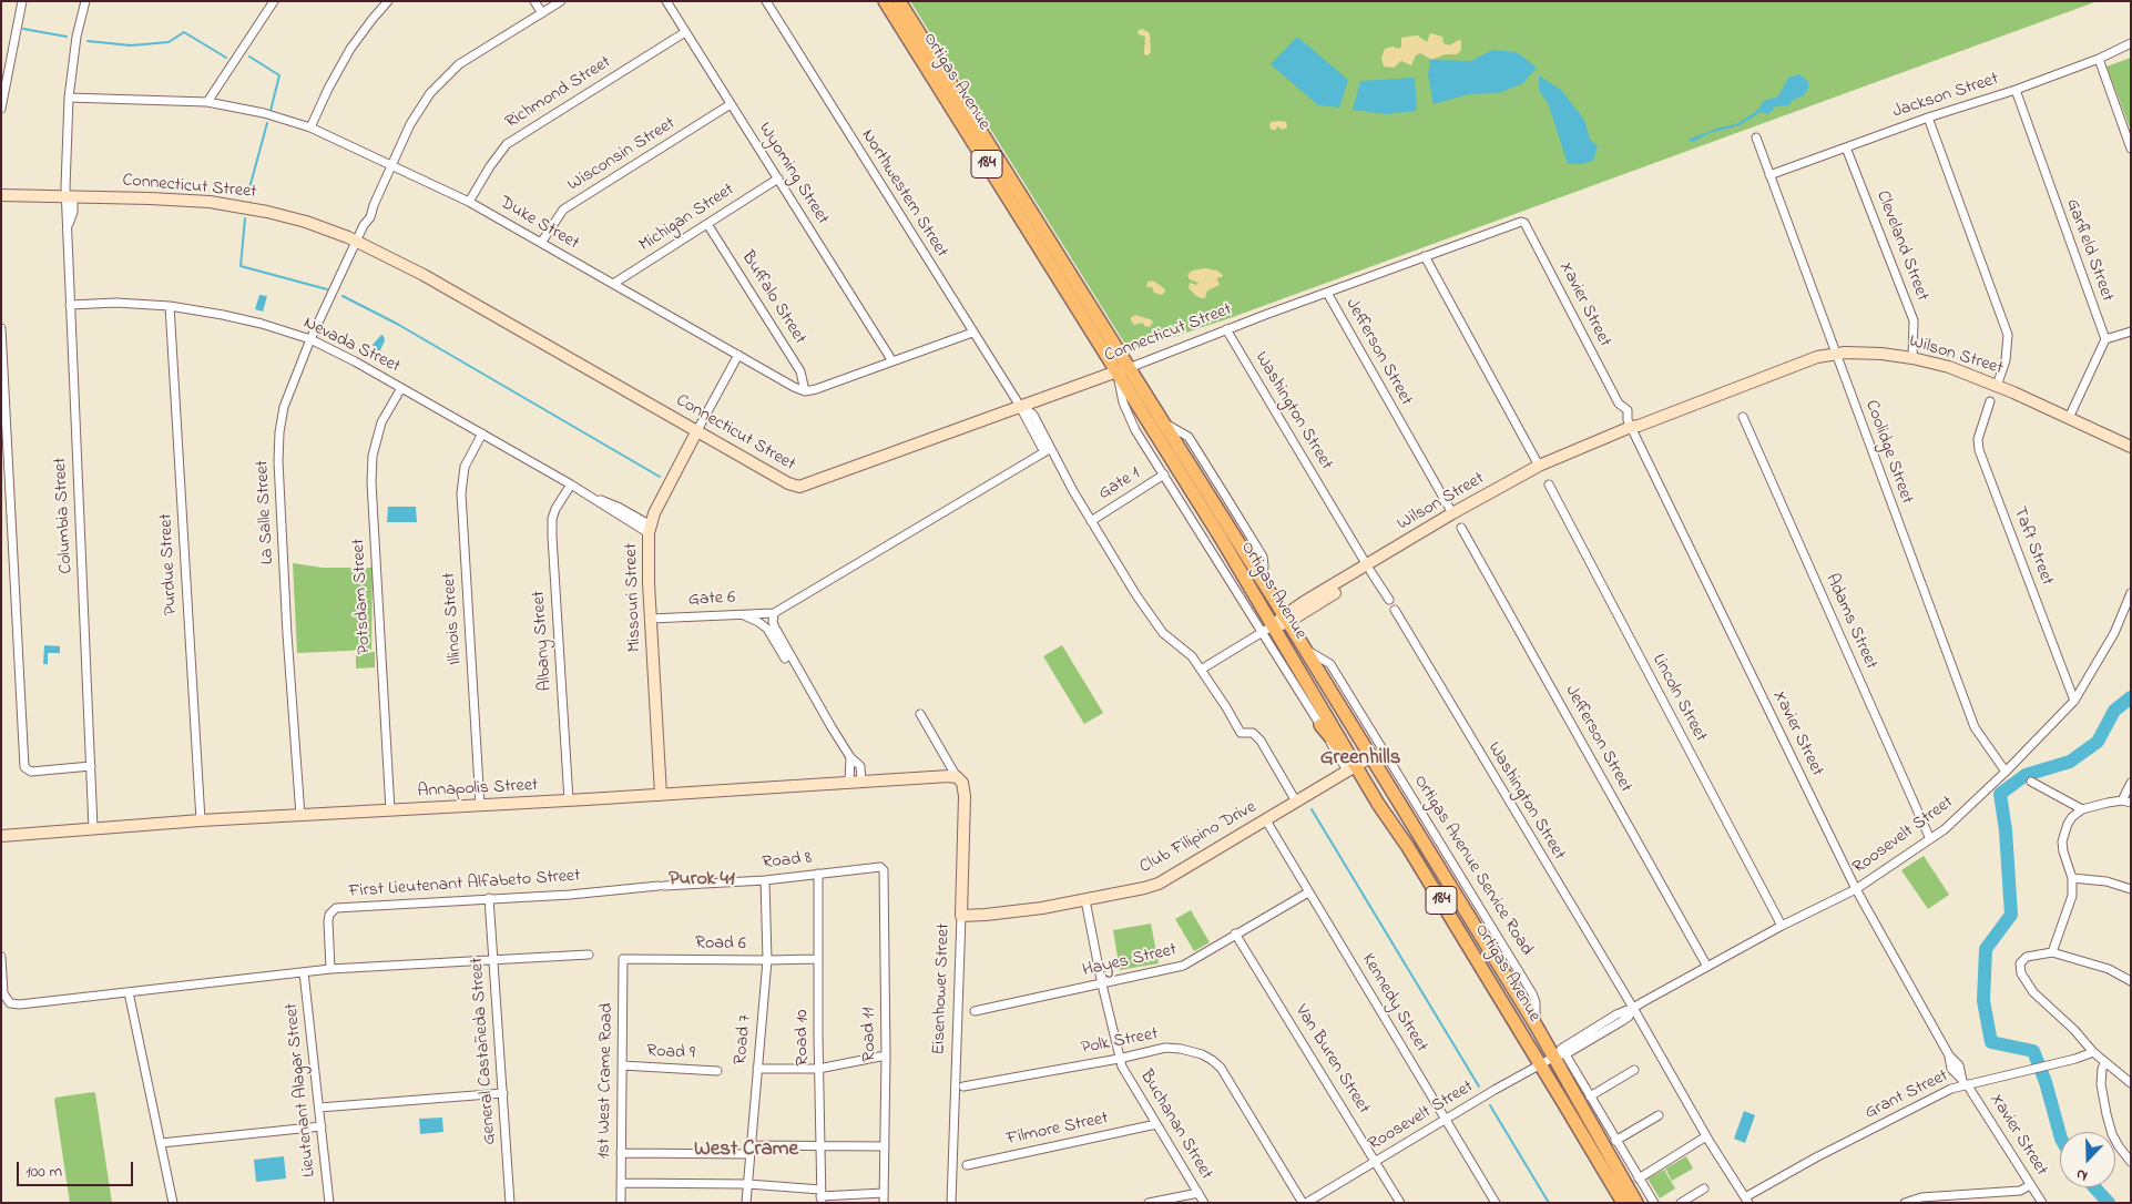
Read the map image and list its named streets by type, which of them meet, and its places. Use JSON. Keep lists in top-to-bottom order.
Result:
{
  "streets": {
    "main road": ["Ortigas Avenue", "184"],
    "street": [
      "Richmond Street",
      "Jackson Street",
      "Wisconsin Street",
      "Wyoming Street",
      "Connecticut Street",
      "Northwestern Street",
      "Michigan Street",
      "Duke Street",
      "Cleveland Street",
      "Garfield Street",
      "Buffalo Street",
      "Xavier Street",
      "Nevada Street",
      "Jefferson Street",
      "Wilson Street",
      "Washington Street",
      "Coolidge Street",
      "Gate 1",
      "La Salle Street",
      "Columbia Street",
      "Taft Street",
      "Purdue Street",
      "Potsdam Street",
      "Missouri Street",
      "Gate 6",
      "Illinois Street",
      "Adams Street",
      "Albany Street",
      "Lincoln Street",
      "Annapolis Street",
      "Roosevelt Street",
      "Club Filipino Drive",
      "Road 8",
      "Ortigas Avenue Service Road",
      "First Lieutenant Alfabeto Street",
      "Road 6",
      "Hayes Street",
      "Eisenhower Street",
      "Kennedy Street",
      "Road 11",
      "Road 10",
      "Road 7",
      "Polk Street",
      "General Castañeda Street",
      "Road 9",
      "Van Buren Street",
      "1st West Crame Road",
      "Lieutenant Alagar Street",
      "Grant Street",
      "Buchanan Street",
      "Filmore Street"
    ]
  },
  "crossings": [
    ["Ortigas Avenue", "Connecticut Street"],
    ["Ortigas Avenue", "Wilson Street"],
    ["Ortigas Avenue", "Roosevelt Street"],
    ["Ortigas Avenue", "Club Filipino Drive"],
    ["Ortigas Avenue", "Ortigas Avenue Service Road"],
    ["Richmond Street", "Wyoming Street"],
    ["Richmond Street", "Duke Street"],
    ["Jackson Street", "Cleveland Street"],
    ["Jackson Street", "Garfield Street"],
    ["Jackson Street", "Coolidge Street"],
    ["Wisconsin Street", "Wyoming Street"],
    ["Wisconsin Street", "Duke Street"],
    ["Wyoming Street", "Michigan Street"],
    ["Connecticut Street", "Northwestern Street"],
    ["Connecticut Street", "Xavier Street"],
    ["Connecticut Street", "Jefferson Street"],
    ["Connecticut Street", "Washington Street"],
    ["Connecticut Street", "La Salle Street"],
    ["Connecticut Street", "Columbia Street"],
    ["Connecticut Street", "Missouri Street"],
    ["Northwestern Street", "Gate 1"],
    ["Northwestern Street", "Club Filipino Drive"],
    ["Michigan Street", "Duke Street"],
    ["Michigan Street", "Buffalo Street"],
    ["Duke Street", "Buffalo Street"],
    ["Duke Street", "La Salle Street"],
    ["Duke Street", "Columbia Street"],
    ["Duke Street", "Missouri Street"],
    ["Cleveland Street", "Wilson Street"],
    ["Xavier Street", "Wilson Street"],
    ["Xavier Street", "Roosevelt Street"],
    ["Xavier Street", "Grant Street"],
    ["Nevada Street", "La Salle Street"],
    ["Nevada Street", "Columbia Street"],
    ["Nevada Street", "Purdue Street"],
    ["Nevada Street", "Potsdam Street"],
    ["Nevada Street", "Missouri Street"],
    ["Nevada Street", "Illinois Street"],
    ["Nevada Street", "Albany Street"],
    ["Jefferson Street", "Wilson Street"],
    ["Jefferson Street", "Roosevelt Street"],
    ["Wilson Street", "Washington Street"],
    ["Wilson Street", "Coolidge Street"],
    ["Washington Street", "Roosevelt Street"],
    ["Washington Street", "Grant Street"],
    ["Coolidge Street", "Roosevelt Street"],
    ["La Salle Street", "Annapolis Street"],
    ["Columbia Street", "Annapolis Street"],
    ["Taft Street", "Roosevelt Street"],
    ["Purdue Street", "Annapolis Street"],
    ["Potsdam Street", "Annapolis Street"],
    ["Missouri Street", "Gate 6"],
    ["Missouri Street", "Annapolis Street"],
    ["Illinois Street", "Annapolis Street"],
    ["Adams Street", "Roosevelt Street"],
    ["Albany Street", "Annapolis Street"],
    ["Lincoln Street", "Roosevelt Street"],
    ["Annapolis Street", "Eisenhower Street"],
    ["Roosevelt Street", "Kennedy Street"],
    ["Roosevelt Street", "Polk Street"],
    ["Roosevelt Street", "Van Buren Street"],
    ["Club Filipino Drive", "Eisenhower Street"],
    ["Club Filipino Drive", "Kennedy Street"],
    ["Club Filipino Drive", "Buchanan Street"],
    ["Road 8", "First Lieutenant Alfabeto Street"],
    ["Road 8", "Road 11"],
    ["Road 8", "Road 10"],
    ["Road 8", "Road 7"],
    ["First Lieutenant Alfabeto Street", "General Castañeda Street"],
    ["Road 6", "Road 10"],
    ["Road 6", "Road 7"],
    ["Road 6", "1st West Crame Road"],
    ["Hayes Street", "Kennedy Street"],
    ["Hayes Street", "Van Buren Street"],
    ["Hayes Street", "Buchanan Street"],
    ["Polk Street", "Buchanan Street"],
    ["Road 9", "1st West Crame Road"],
    ["Buchanan Street", "Filmore Street"]
  ],
  "districts": ["Greenhills", "Purok 41", "West Crame"],
  "scale_bar": "100 m",
  "north": "bottom"
}
